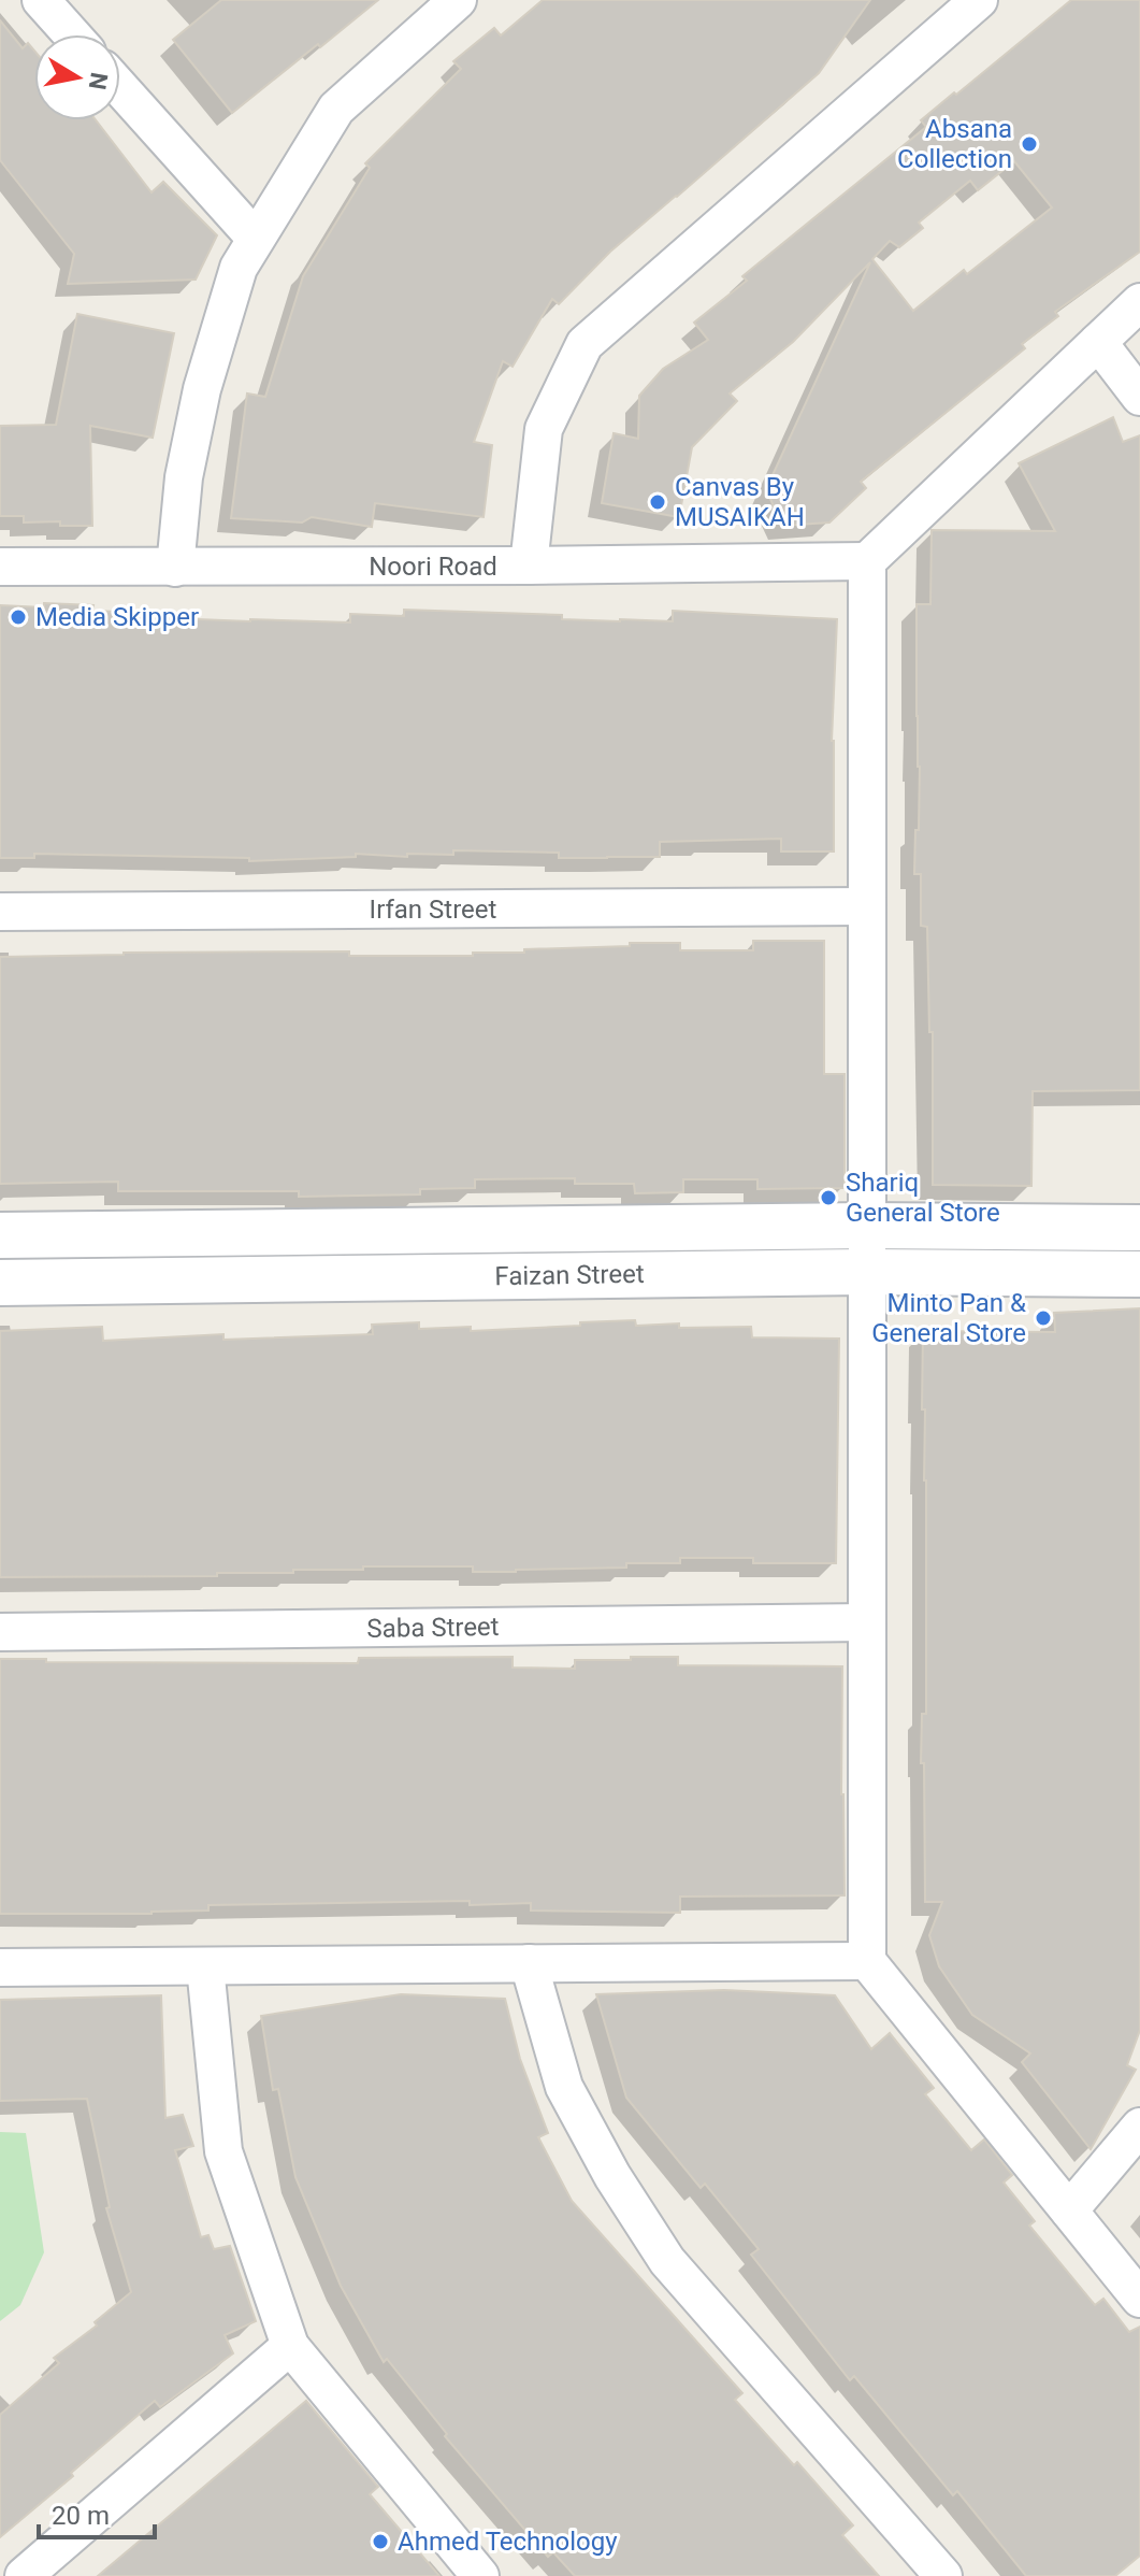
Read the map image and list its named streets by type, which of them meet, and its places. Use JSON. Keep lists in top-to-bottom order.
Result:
{
  "streets": {
    "street": [
      "Noori Road",
      "Irfan Street",
      "Faizan Street",
      "Saba Street"
    ]
  },
  "places": [
    "Absana Collection",
    "Canvas By MUSAIKAH",
    "Media Skipper",
    "Shariq General Store",
    "Minto Pan & General Store",
    "Ahmed Technology"
  ],
  "scale_bar": "20 m",
  "north": "right"
}
